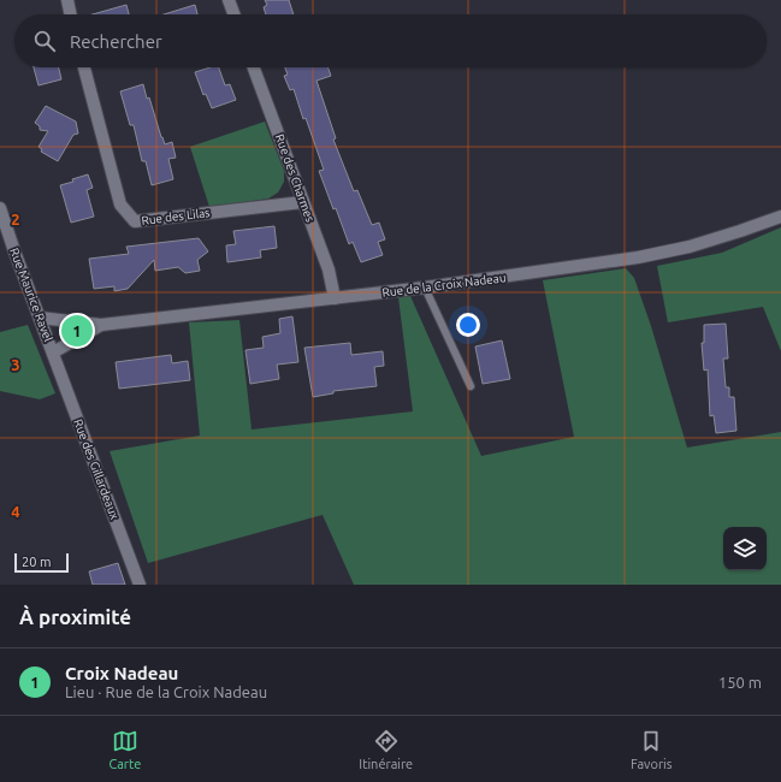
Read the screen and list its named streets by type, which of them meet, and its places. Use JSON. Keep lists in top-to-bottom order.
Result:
{
  "streets": {
    "street": [
      "Rue des Charmes",
      "Rue des Lilas",
      "Rue de la Croix Nadeau",
      "Rue Maurice Ravel",
      "Rue des Gillardeaux"
    ]
  },
  "crossings": [
    ["Rue des Charmes", "Rue des Lilas"],
    ["Rue des Charmes", "Rue de la Croix Nadeau"],
    ["Rue Maurice Ravel", "Rue des Gillardeaux"]
  ],
  "scale_bar": "20 m",
  "page": {
    "search": "Rechercher",
    "pins": "1",
    "scale": "20 m",
    "heading": "À proximité",
    "list": [
      {
        "mark": "1",
        "name": "Croix Nadeau",
        "note": "Lieu · Rue de la Croix Nadeau",
        "value": "150 m"
      }
    ],
    "nav": ["Carte", "Itinéraire", "Favoris"]
  },
  "grid": {
    "rows": ["2", "3", "4"]
  }
}
